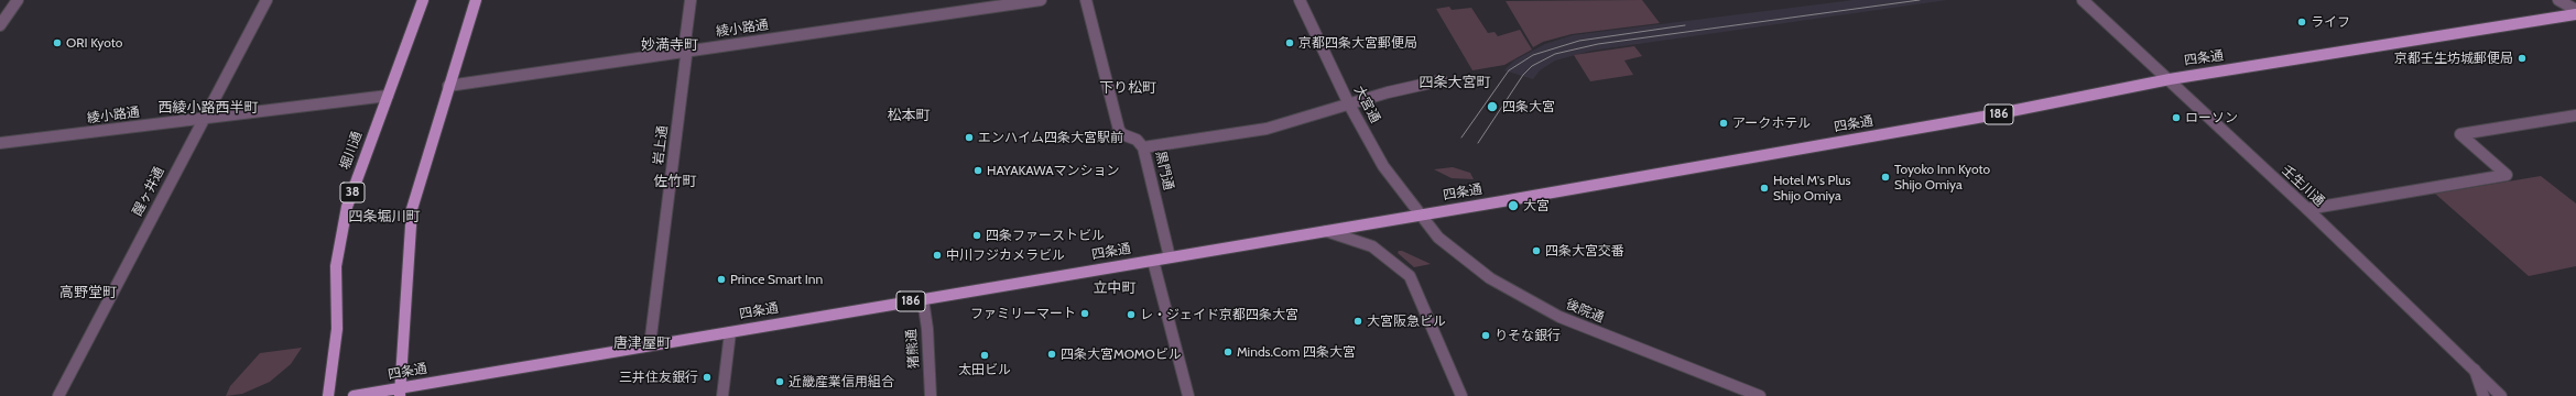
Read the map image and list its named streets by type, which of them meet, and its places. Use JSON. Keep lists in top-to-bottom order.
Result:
{
  "streets": {
    "main road": [
      "四条通",
      "186",
      "堀川通",
      "38"
    ],
    "street": [
      "綾小路通",
      "大宮通",
      "岩上通",
      "黒門通",
      "壬生川通",
      "醒ヶ井通",
      "後院通",
      "猪熊通"
    ]
  },
  "crossings": [
    ["綾小路通", "岩上通"],
    ["綾小路通", "堀川通"],
    ["綾小路通", "醒ヶ井通"],
    ["四条通", "大宮通"],
    ["四条通", "岩上通"],
    ["四条通", "黒門通"],
    ["四条通", "壬生川通"],
    ["四条通", "後院通"],
    ["四条通", "猪熊通"],
    ["大宮通", "後院通"]
  ],
  "districts": [
    "妙満寺町",
    "四条大宮町",
    "下り松町",
    "西綾小路西半町",
    "松本町",
    "佐竹町",
    "四条堀川町",
    "立中町",
    "高野堂町",
    "唐津屋町"
  ],
  "places": [
    "ライフ",
    "ORI Kyoto",
    "京都四条大宮郵便局",
    "京都壬生坊城郵便局",
    "四条大宮",
    "ローソン",
    "アークホテル",
    "エンハイム四条大宮駅前",
    "HAYAKAWAマンション",
    "Toyoko Inn Kyoto Shijo Omiya",
    "Hotel M's Plus Shijo Omiya",
    "大宮",
    "四条ファーストビル",
    "四条大宮交番",
    "中川フジカメラビル",
    "Prince Smart Inn",
    "ファミリーマート",
    "レ・ジェイド京都四条大宮",
    "大宮阪急ビル",
    "りそな銀行",
    "Minds.Com 四条大宮",
    "四条大宮MOMOビル",
    "太田ビル",
    "三井住友銀行",
    "近畿産業信用組合"
  ]
}
